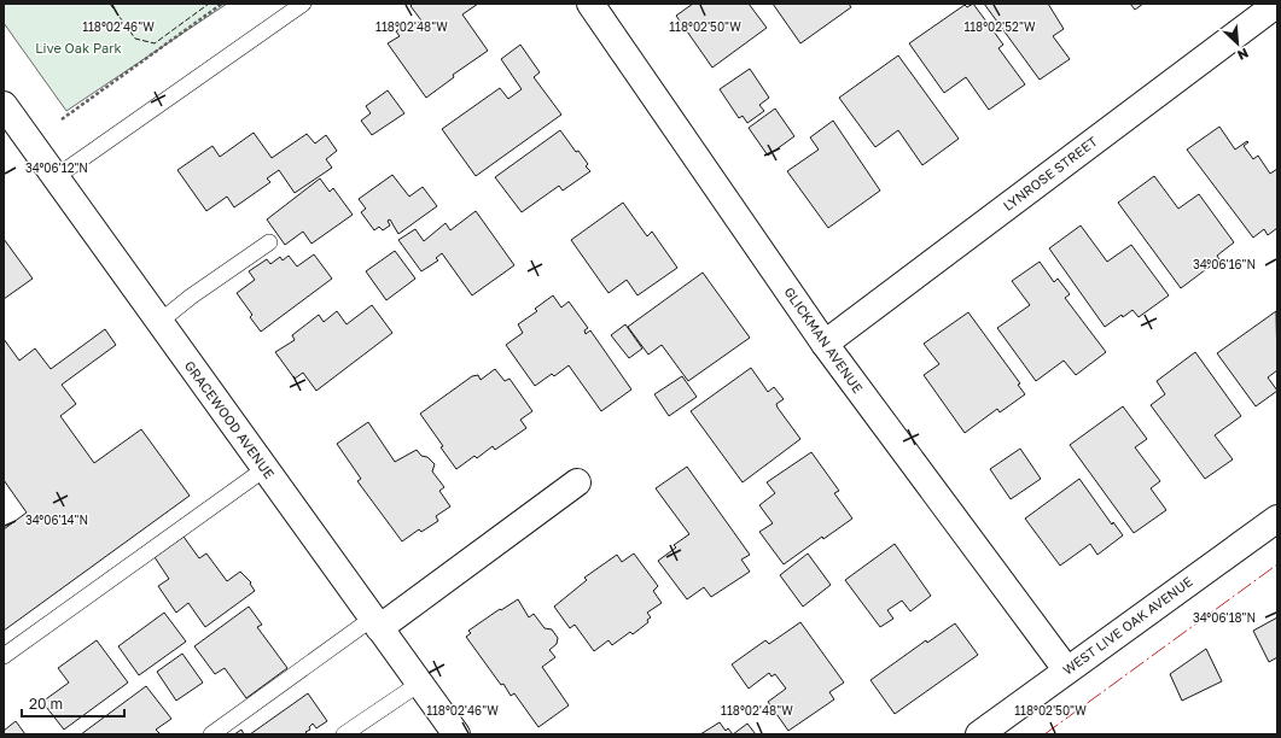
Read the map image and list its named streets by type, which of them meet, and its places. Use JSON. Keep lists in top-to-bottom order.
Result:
{
  "streets": {
    "street": [
      "LYNROSE STREET",
      "GLICKMAN AVENUE",
      "GRACEWOOD AVENUE",
      "WEST LIVE OAK AVENUE"
    ]
  },
  "crossings": [
    ["LYNROSE STREET", "GLICKMAN AVENUE"],
    ["GLICKMAN AVENUE", "WEST LIVE OAK AVENUE"]
  ],
  "parks": ["Live Oak Park"],
  "scale_bar": "20 m",
  "north": "bottom right",
  "coordinates": [
    "118°02'46\"W",
    "118°02'48\"W",
    "118°02'50\"W",
    "118°02'52\"W",
    "34°06'12\"N",
    "34°06'16\"N",
    "34°06'14\"N",
    "34°06'18\"N"
  ]
}
